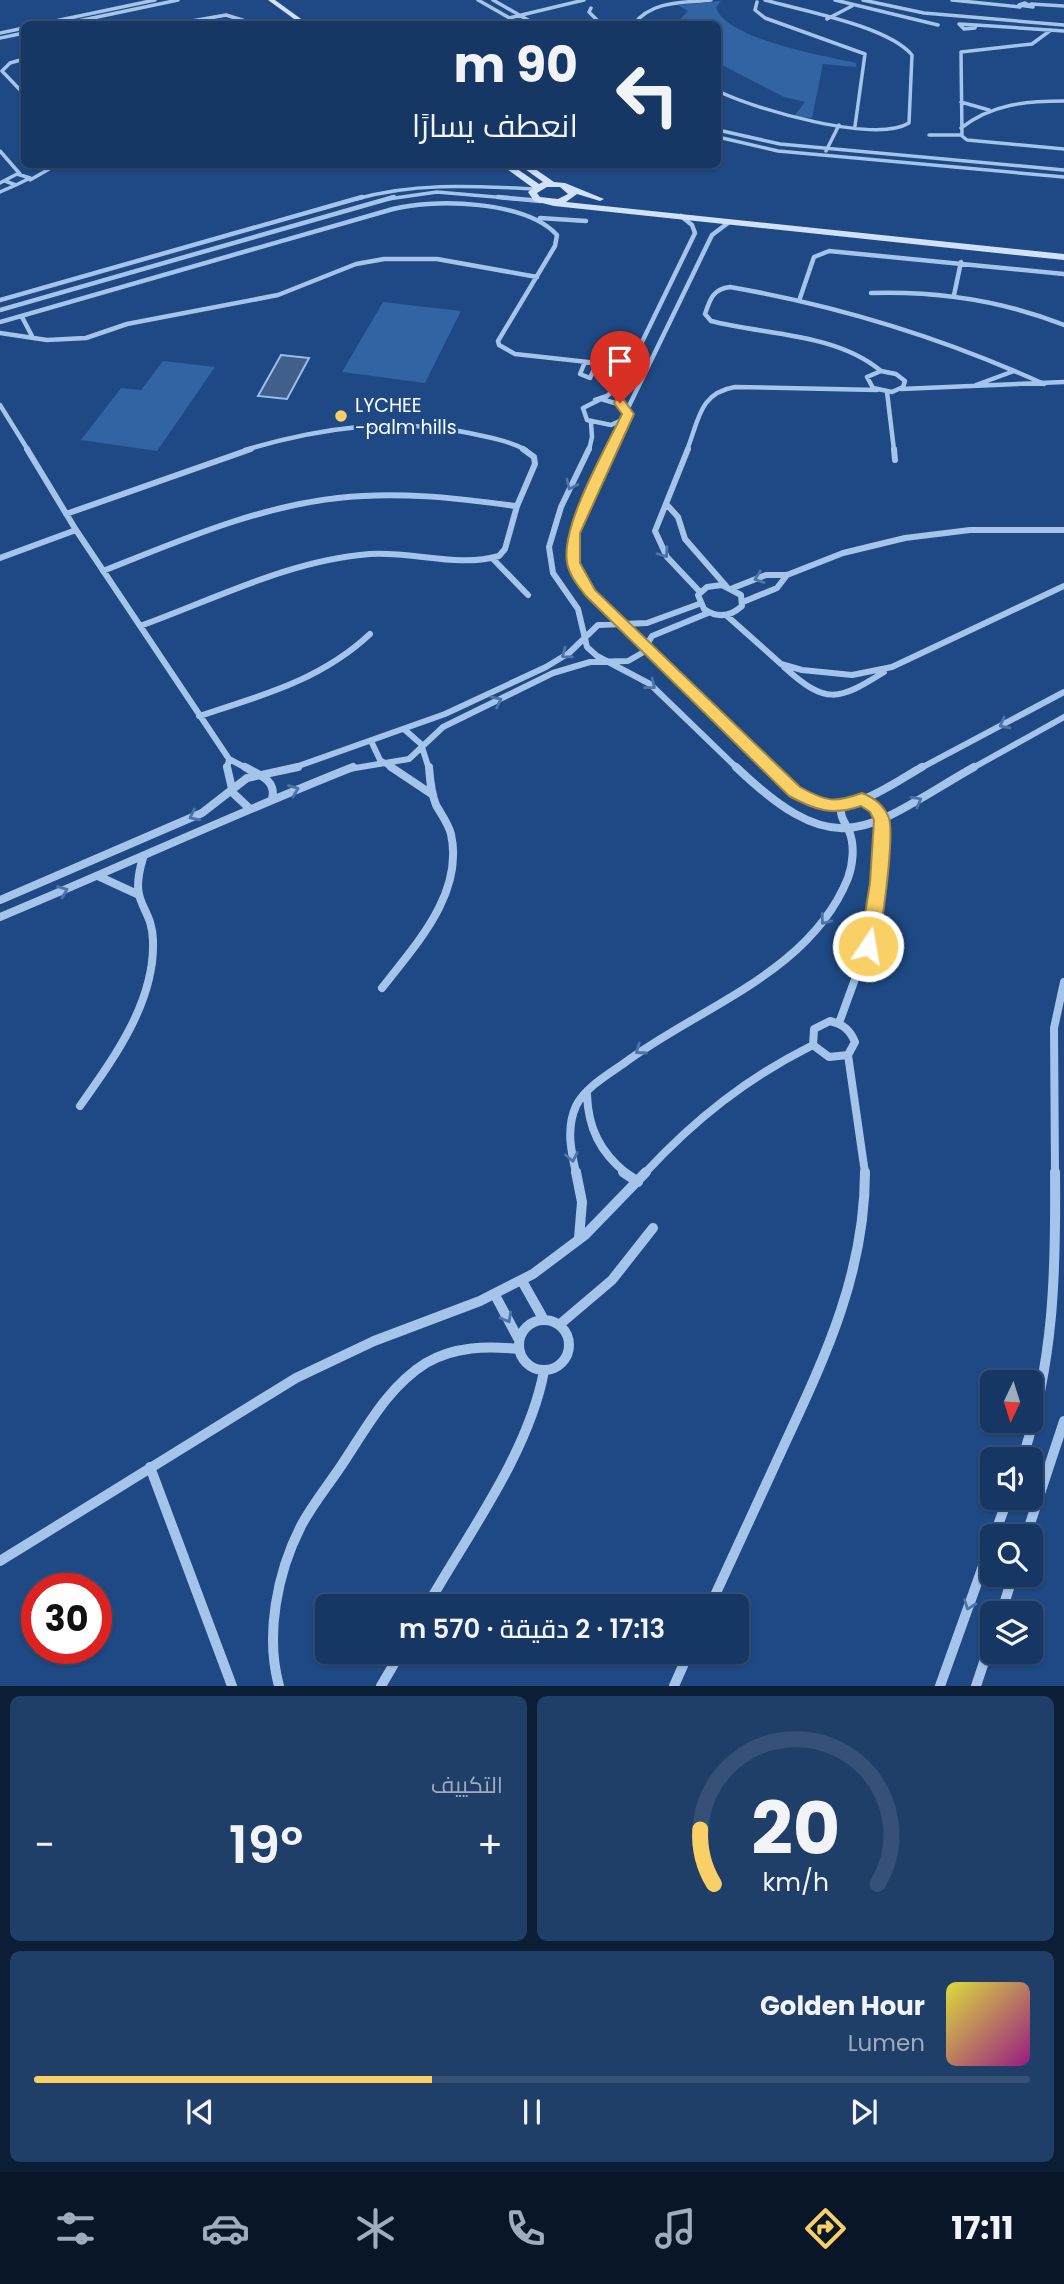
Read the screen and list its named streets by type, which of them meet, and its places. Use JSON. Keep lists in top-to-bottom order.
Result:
{
  "places": ["LYCHEE -palm hills"],
  "north": "bottom",
  "page": {
    "turn": ["90 m", "انعطف يسارًا"],
    "limit": "30",
    "trip": "17:13 · 2 دقيقة · 570 m",
    "tile": "التكييف",
    "heat": ["−", "19°", "+"],
    "song": ["Golden Hour", "Lumen"],
    "tabs": "17:11",
    "gauge": ["20", "km/h"]
  }
}
